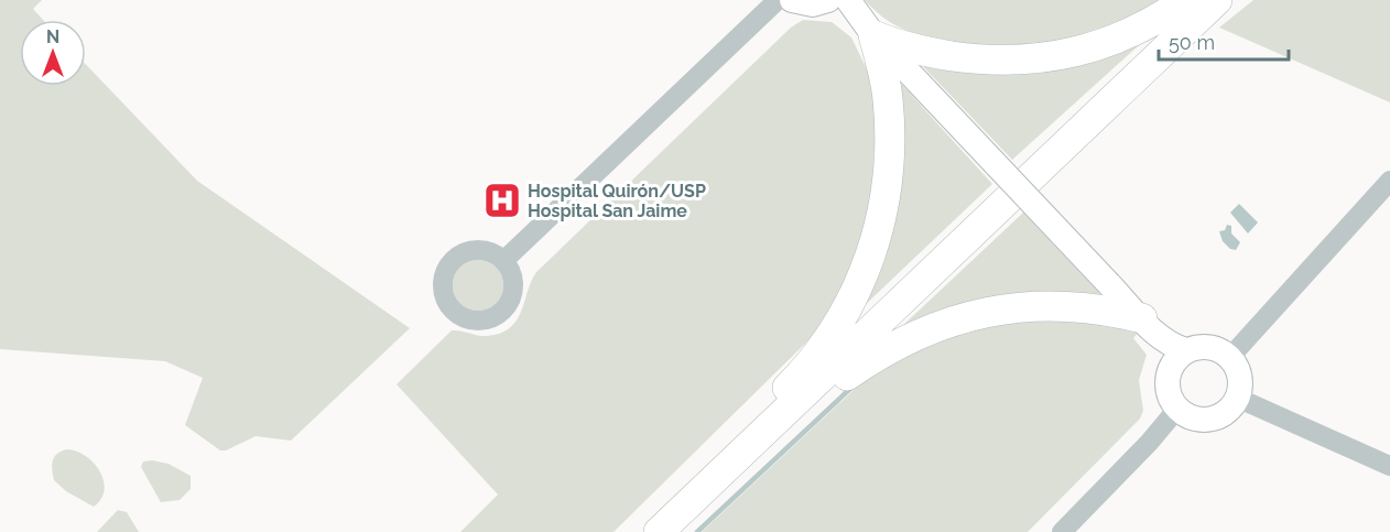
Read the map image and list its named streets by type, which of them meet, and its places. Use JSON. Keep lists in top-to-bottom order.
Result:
{
  "places": {
    "hospital": ["Hospital Quirón/USP Hospital San Jaime"]
  },
  "scale_bar": "50 m",
  "north": "top"
}
